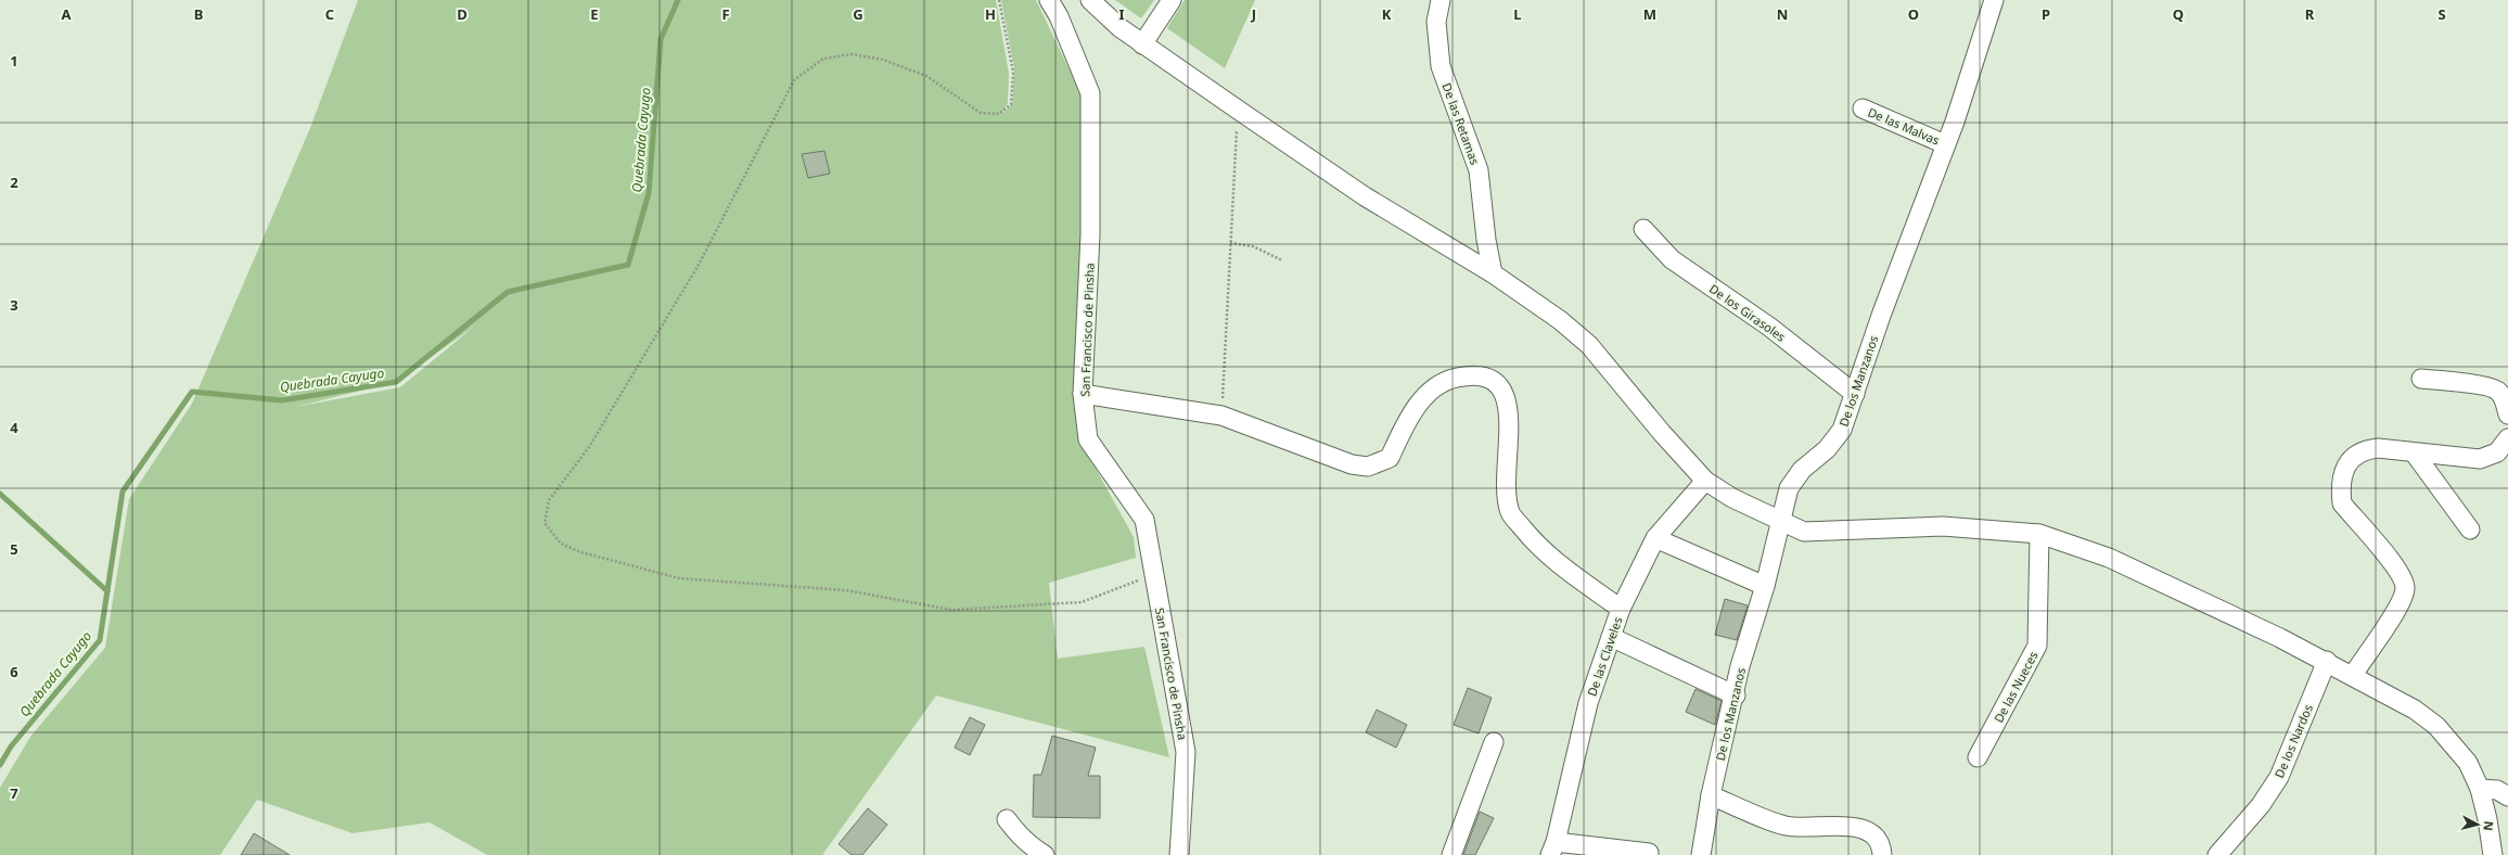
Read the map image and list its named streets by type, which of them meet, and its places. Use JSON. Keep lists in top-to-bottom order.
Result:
{
  "streets": {
    "street": [
      "De las Retamas",
      "De las Malvas",
      "De los Girasoles",
      "San Francisco de Pinsha",
      "De los Manzanos",
      "De las Claveles",
      "De las Nueces",
      "De los Nardos"
    ]
  },
  "crossings": [
    ["De las Malvas", "De los Manzanos"],
    ["De los Girasoles", "De los Manzanos"]
  ],
  "water": ["Quebrada Cayugo"],
  "north": "right",
  "grid": {
    "columns": [
      "A",
      "B",
      "C",
      "D",
      "E",
      "F",
      "G",
      "H",
      "I",
      "J",
      "K",
      "L",
      "M",
      "N",
      "O",
      "P",
      "Q",
      "R",
      "S"
    ],
    "rows": [
      "1",
      "2",
      "3",
      "4",
      "5",
      "6",
      "7"
    ]
  }
}
